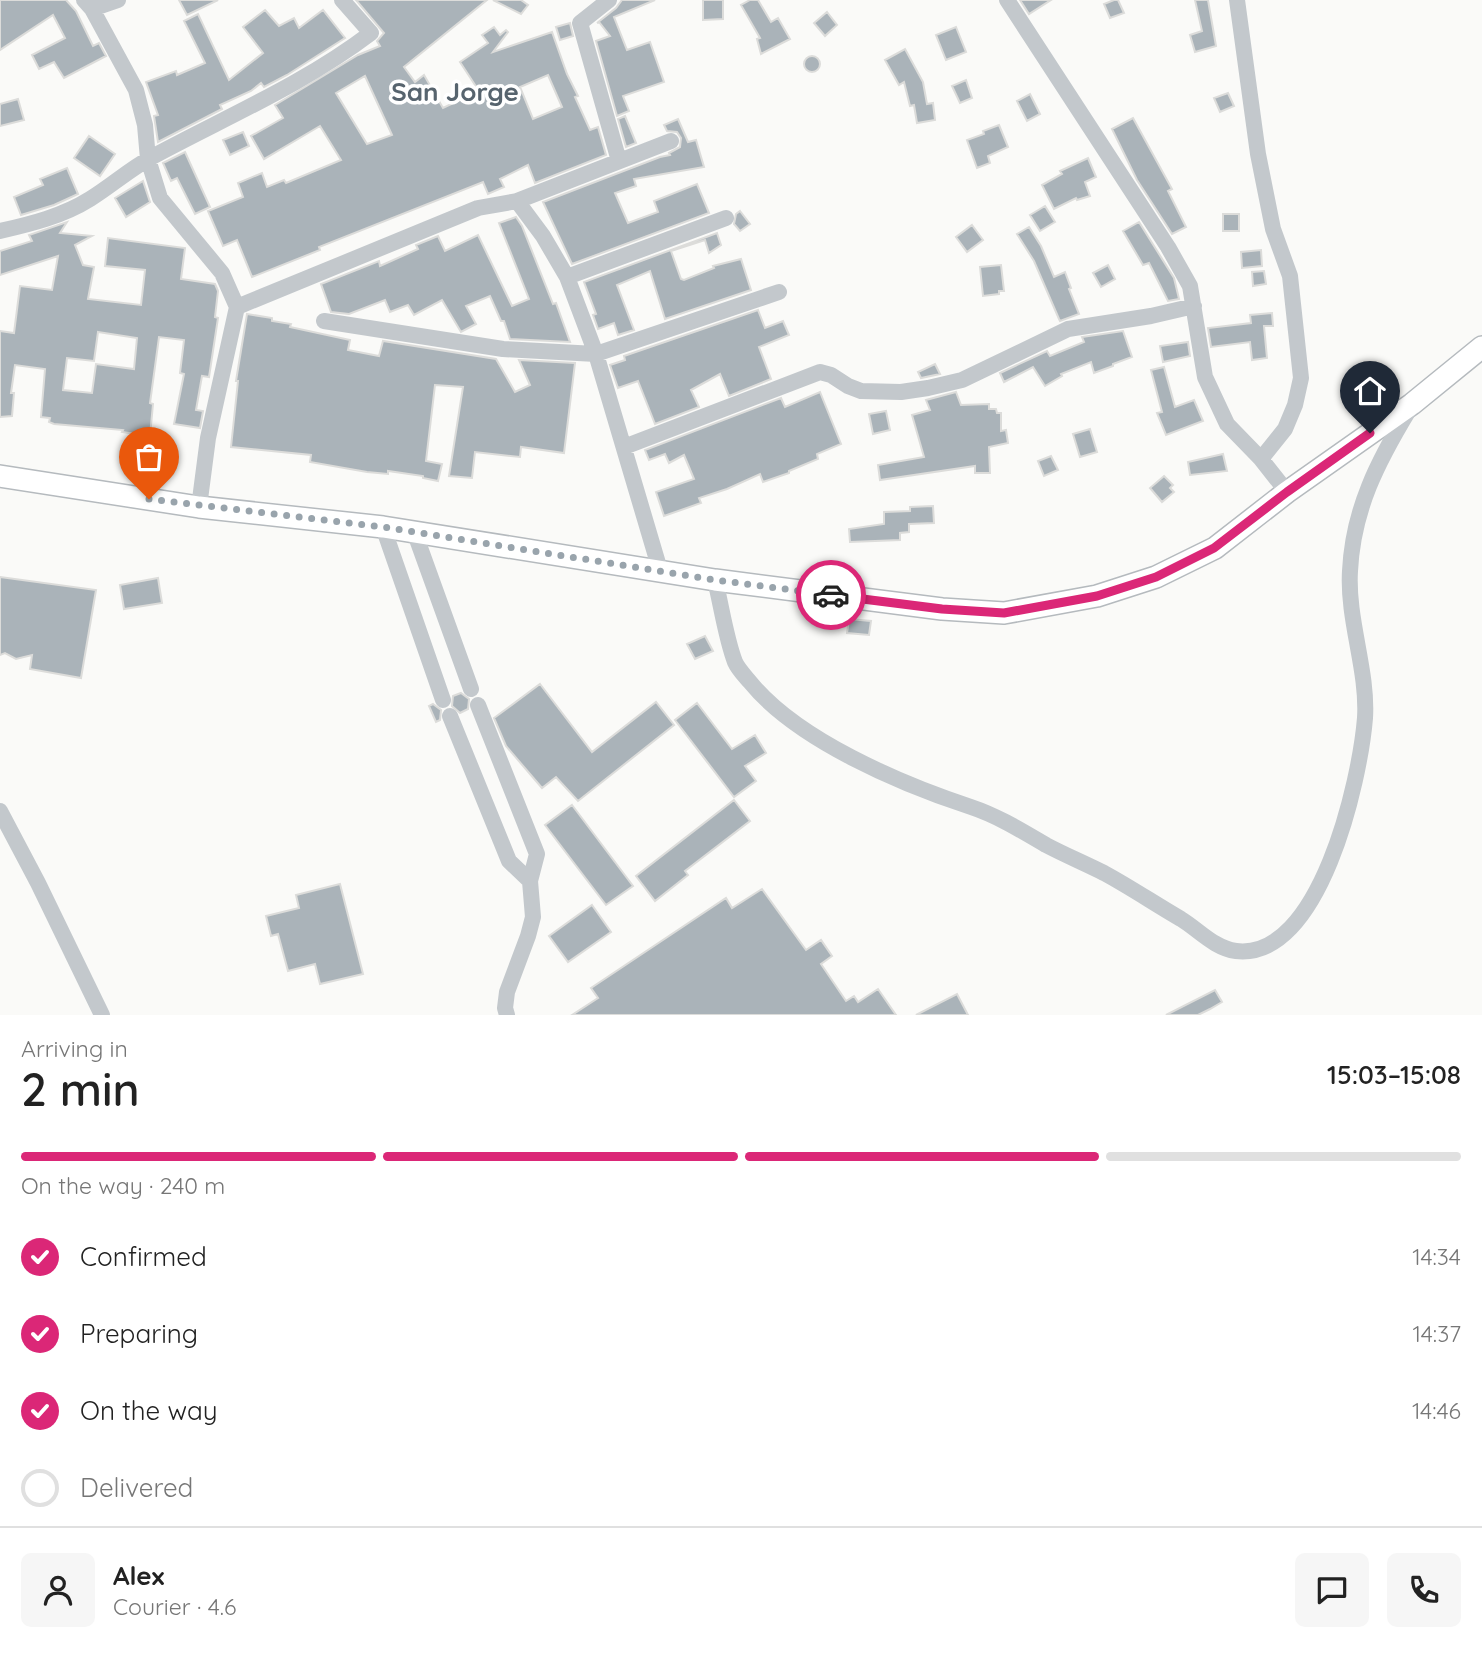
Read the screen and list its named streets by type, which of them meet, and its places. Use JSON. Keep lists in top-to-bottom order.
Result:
{
  "districts": ["San Jorge"],
  "page": {
    "heading": ["2 min", "Arriving in", "15:03–15:08"],
    "panel": ["Alex", "Courier · 4.6"],
    "bar": "On the way · 240 m",
    "list": [
      ["Confirmed", "14:34"],
      ["Preparing", "14:37"],
      ["On the way", "14:46"],
      "Delivered"
    ]
  }
}
